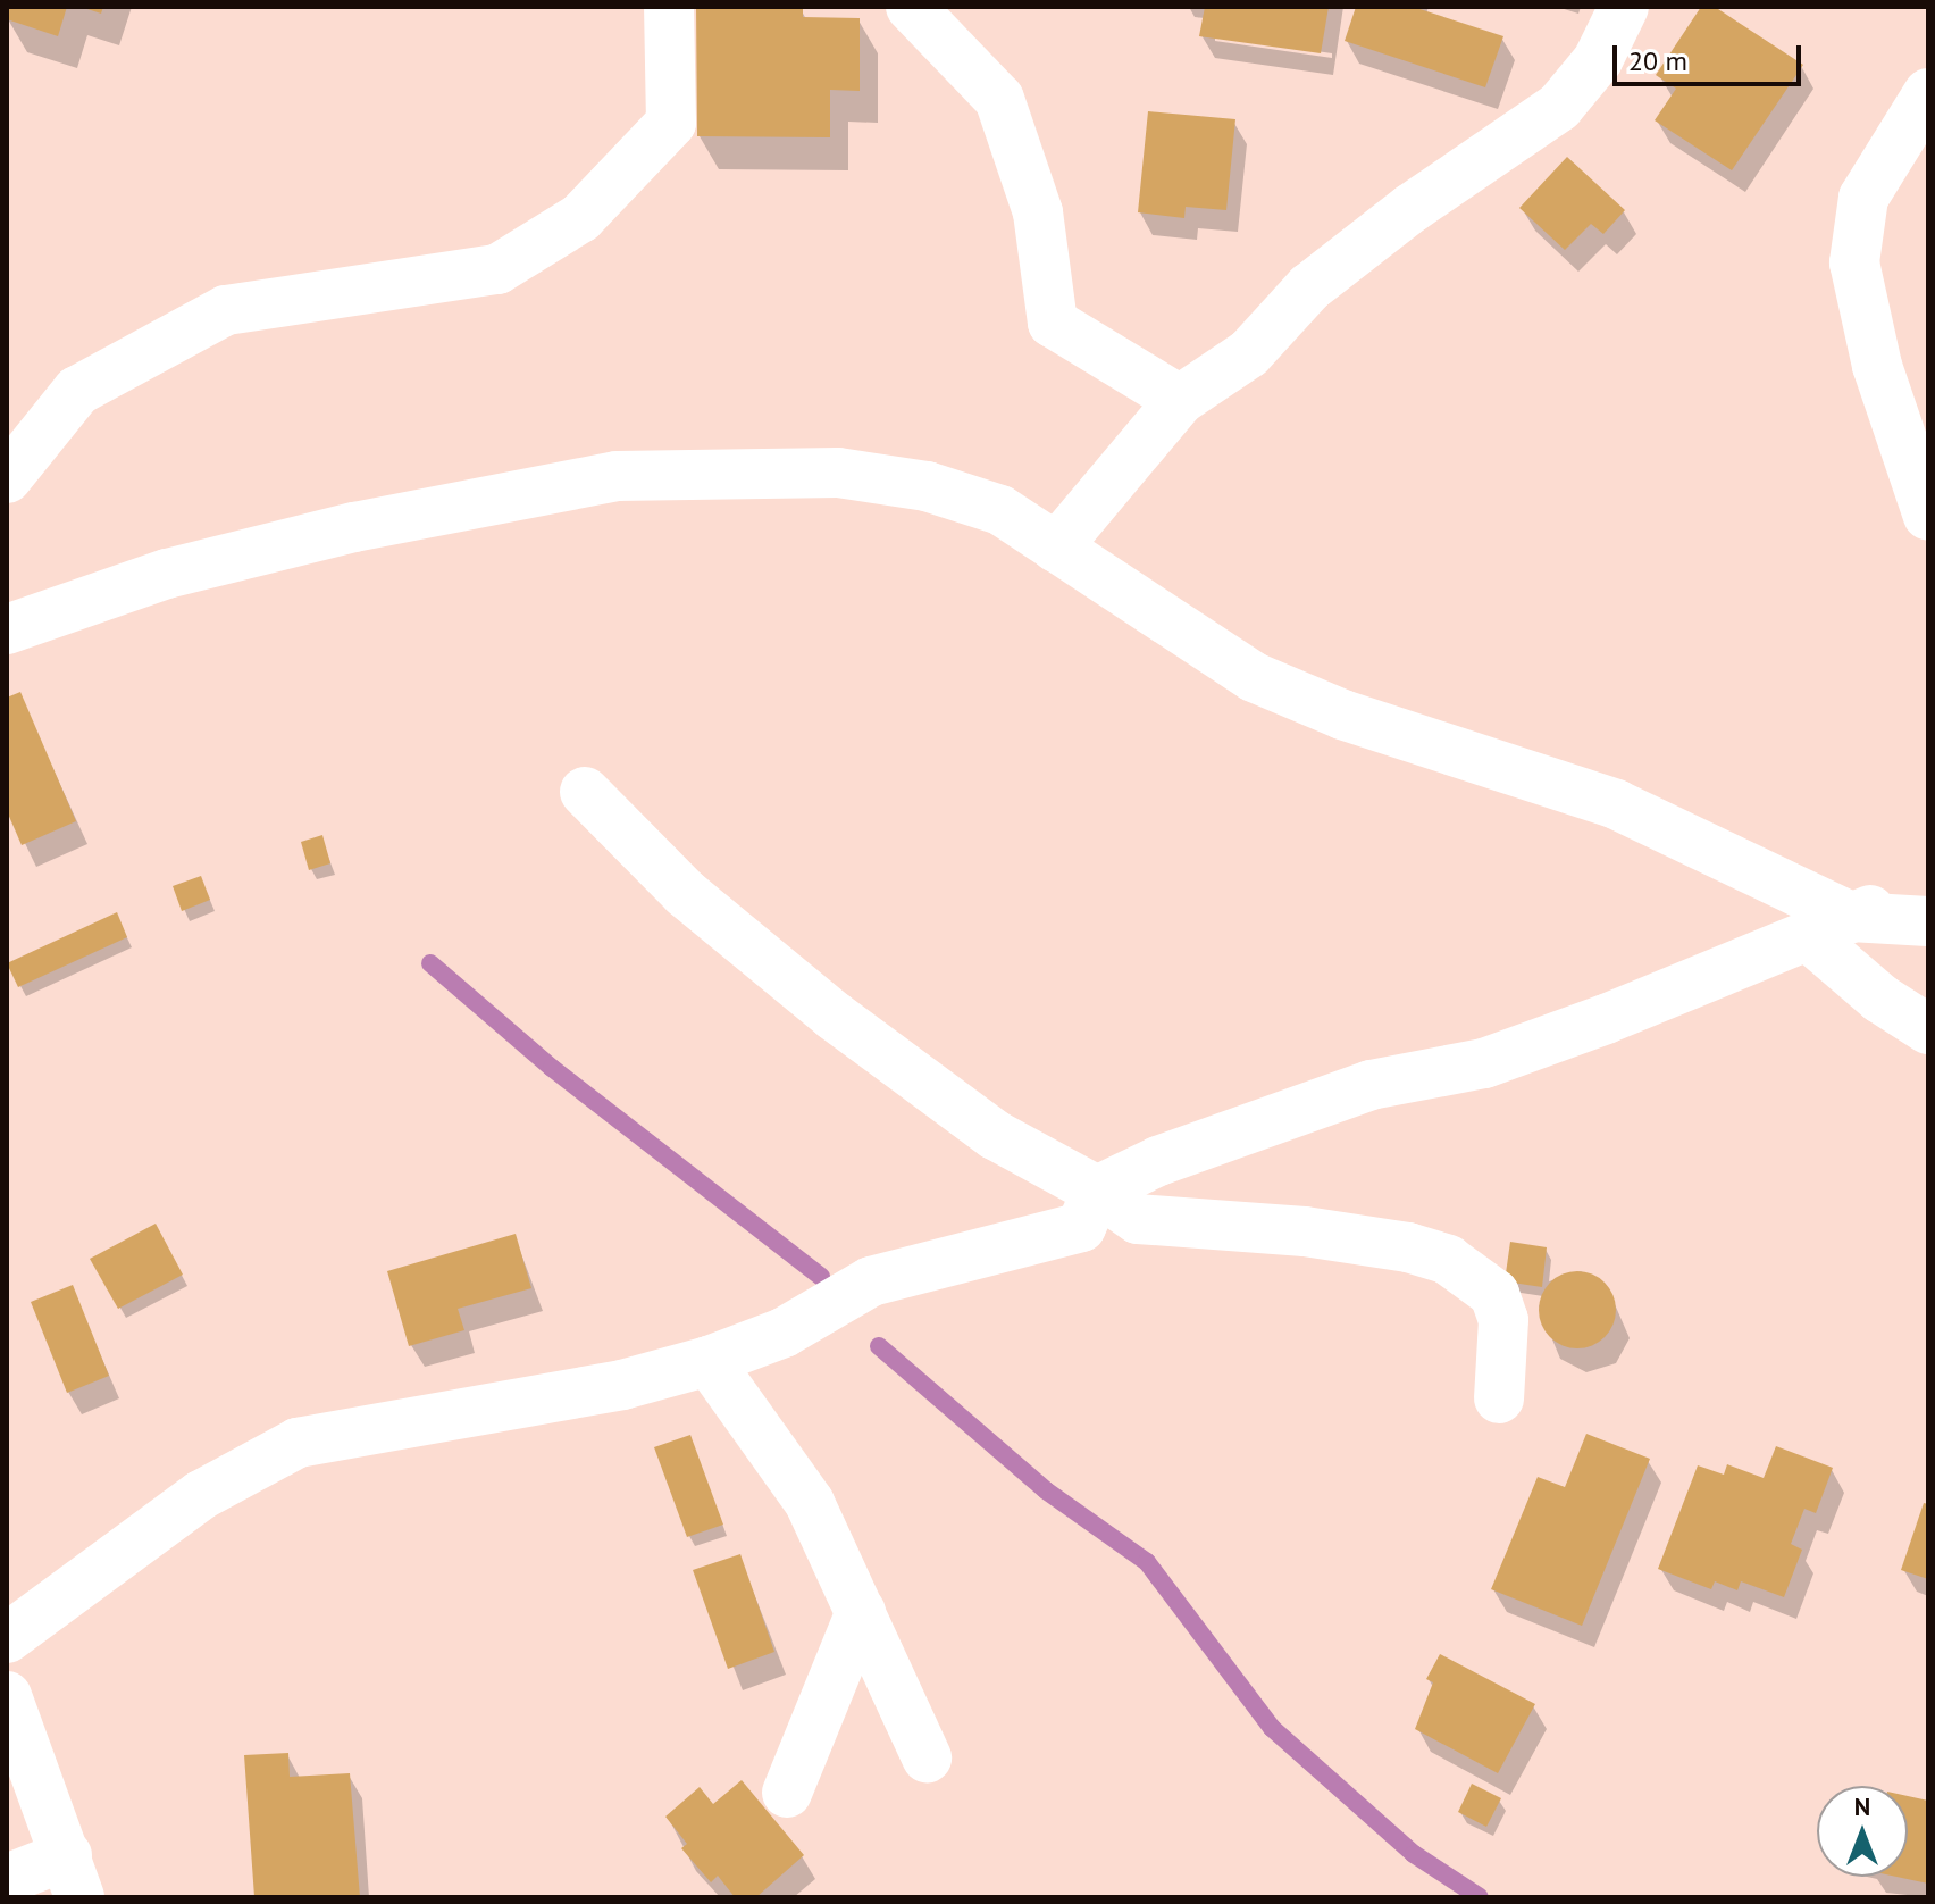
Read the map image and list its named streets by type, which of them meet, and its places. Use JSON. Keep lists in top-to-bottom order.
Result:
{
  "scale_bar": "20 m",
  "north": "top"
}
